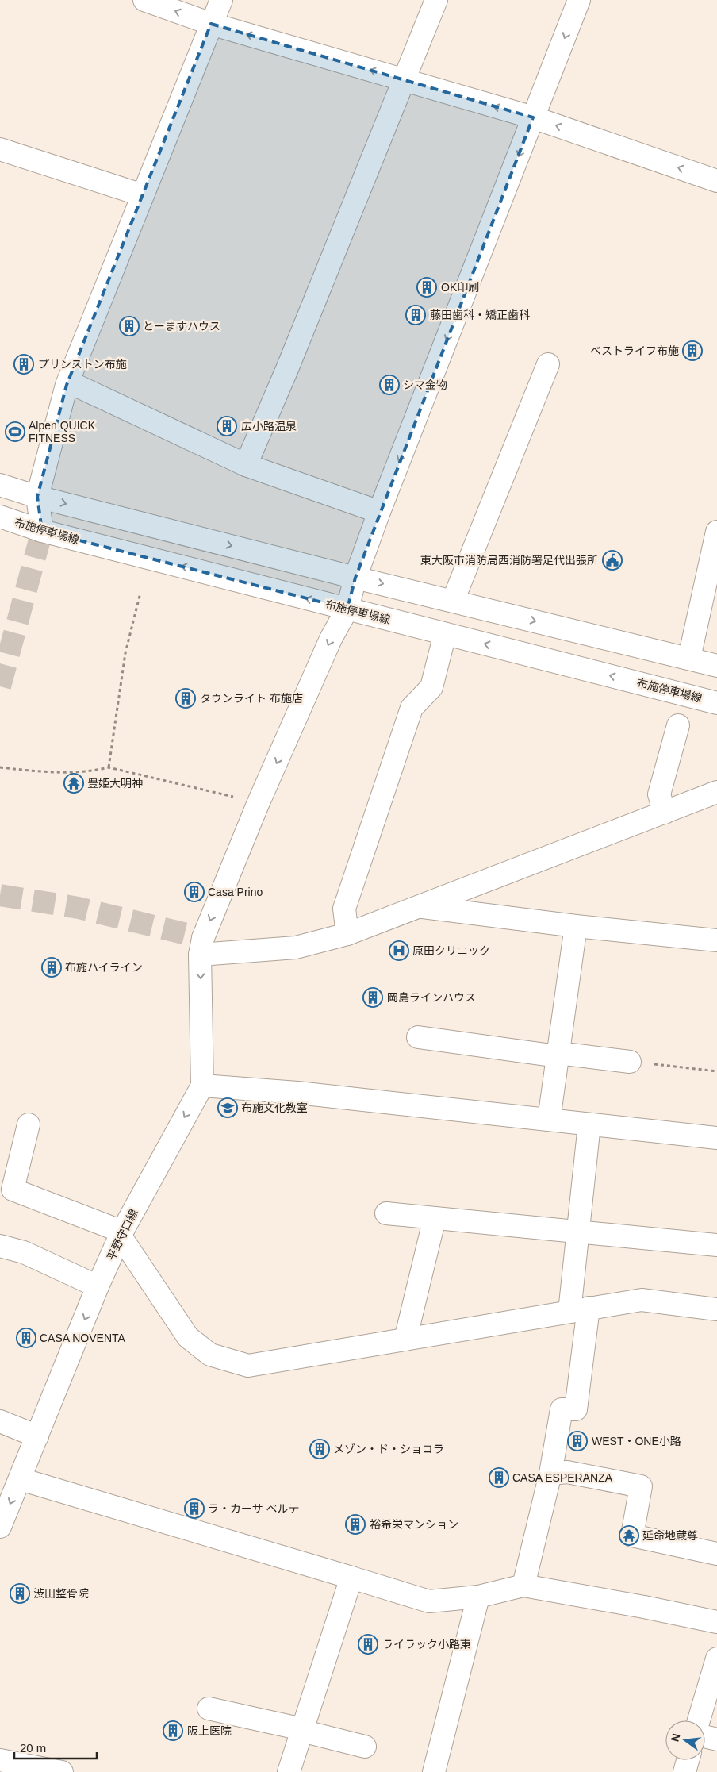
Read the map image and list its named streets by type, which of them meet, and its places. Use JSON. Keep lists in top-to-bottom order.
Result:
{
  "streets": {
    "street": ["布施停車場線", "平野守口線"]
  },
  "one_way": ["平野守口線"],
  "places": {
    "building": [
      "OK印刷",
      "藤田歯科・矯正歯科",
      "とーますハウス",
      "ベストライフ布施",
      "プリンストン布施",
      "シマ金物",
      "広小路温泉",
      "タウンライト 布施店",
      "Casa Prino",
      "布施ハイライン",
      "岡島ラインハウス",
      "CASA NOVENTA",
      "WEST・ONE小路",
      "メゾン・ド・ショコラ",
      "CASA ESPERANZA",
      "ラ・カーサ ベルテ",
      "裕希栄マンション",
      "渋田整骨院",
      "ライラック小路東",
      "阪上医院"
    ],
    "sports": ["Alpen QUICK FITNESS"],
    "public building": ["東大阪市消防局西消防署足代出張所"],
    "temple": ["豊姫大明神", "延命地蔵尊"],
    "hospital": ["原田クリニック"],
    "school or university": ["布施文化教室"]
  },
  "scale_bar": "20 m",
  "north": "left"
}
